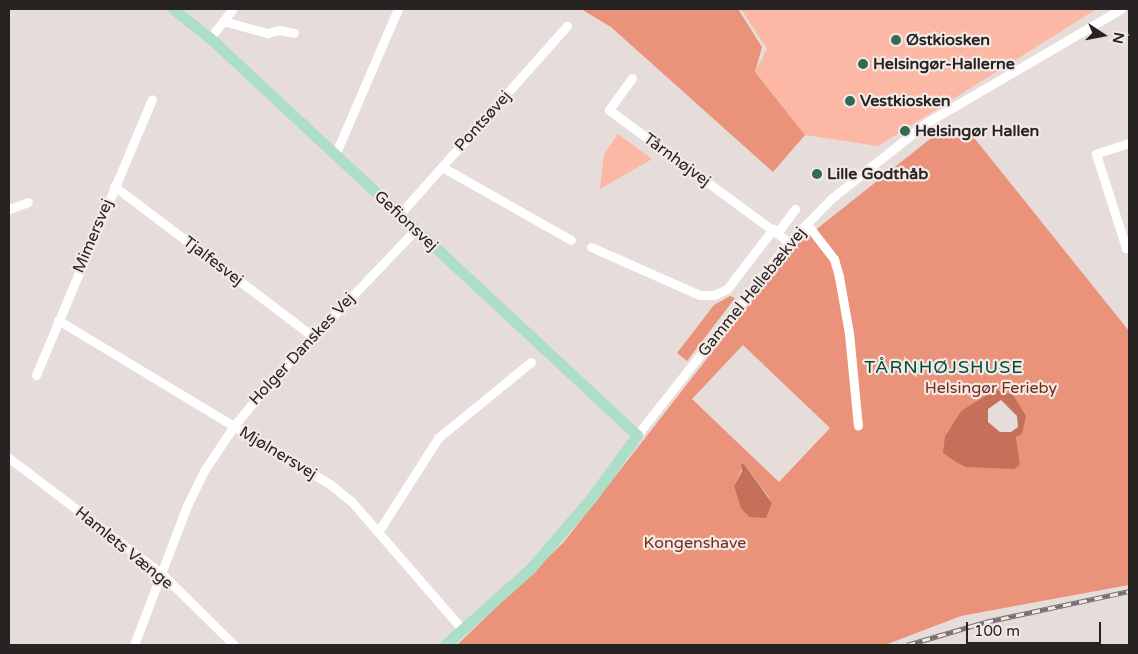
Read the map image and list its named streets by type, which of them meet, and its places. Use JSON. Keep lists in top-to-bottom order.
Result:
{
  "streets": {
    "main road": ["Gefionsvej", "Gammel Hellebækvej"],
    "street": [
      "Pontsøvej",
      "Tårnhøjvej",
      "Mimersvej",
      "Tjalfesvej",
      "Holger Danskes Vej",
      "Mjølnersvej",
      "Hamlets Vænge"
    ]
  },
  "crossings": [
    ["Pontsøvej", "Gefionsvej"],
    ["Tårnhøjvej", "Gammel Hellebækvej"],
    ["Gefionsvej", "Gammel Hellebækvej"],
    ["Gefionsvej", "Holger Danskes Vej"],
    ["Mimersvej", "Tjalfesvej"],
    ["Mimersvej", "Mjølnersvej"],
    ["Tjalfesvej", "Holger Danskes Vej"],
    ["Gammel Hellebækvej", "Mjølnersvej"],
    ["Holger Danskes Vej", "Mjølnersvej"],
    ["Holger Danskes Vej", "Hamlets Vænge"]
  ],
  "districts": ["TÅRNHØJSHUSE"],
  "parks": ["Helsingør Ferieby", "Kongenshave"],
  "places": [
    "Østkiosken",
    "Helsingør-Hallerne",
    "Vestkiosken",
    "Helsingør Hallen",
    "Lille Godthåb"
  ],
  "scale_bar": "100 m",
  "north": "right"
}
